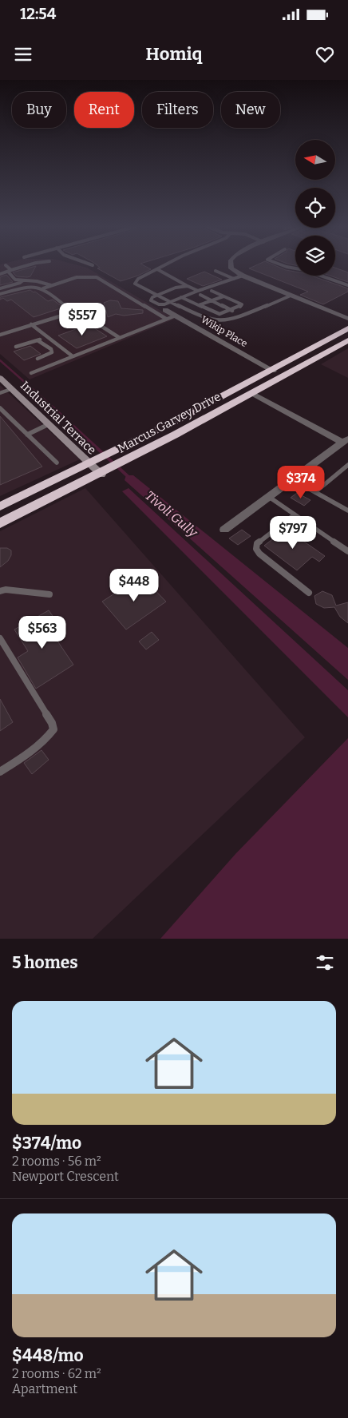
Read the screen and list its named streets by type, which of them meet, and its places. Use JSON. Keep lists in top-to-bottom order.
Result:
{
  "streets": {
    "highway": ["Marcus Garvey Drive"],
    "street": ["Wikip Place", "Industrial Terrace"]
  },
  "crossings": [
    ["Wikip Place", "Marcus Garvey Drive"],
    ["Industrial Terrace", "Marcus Garvey Drive"]
  ],
  "water": ["Tivoli Gully"],
  "north": "left",
  "page": {
    "status": "12:54",
    "header": "Homiq",
    "chip": [
      "Buy",
      "Rent",
      "Filters",
      "New"
    ],
    "price": [
      "$557",
      "$374",
      "$797",
      "$448",
      "$563"
    ],
    "heading": "5 homes",
    "list": [
      {
        "name": "$374/mo",
        "note": "2 rooms · 56 m² · Newport Crescent"
      },
      {
        "name": "$448/mo",
        "note": "2 rooms · 62 m² · Apartment"
      }
    ]
  }
}
